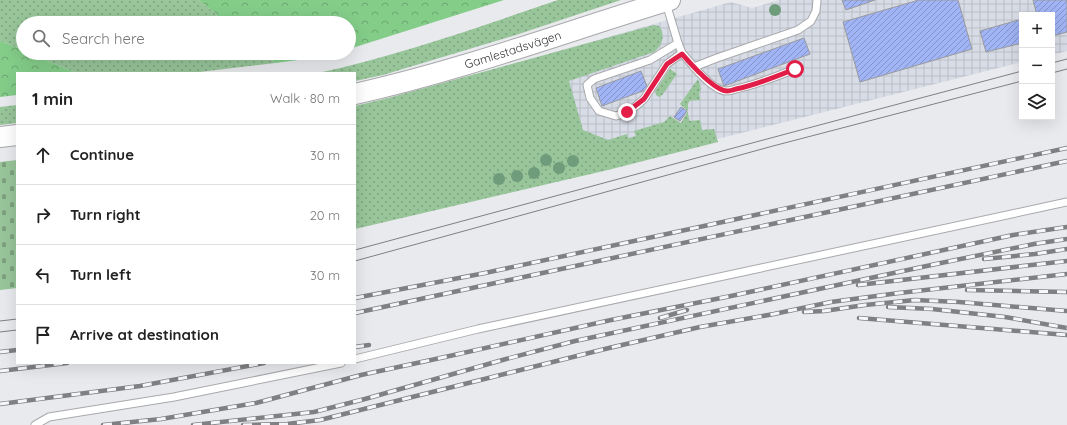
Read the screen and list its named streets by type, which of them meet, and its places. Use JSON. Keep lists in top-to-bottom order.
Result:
{
  "streets": {
    "street": ["Gamlestadsvägen"]
  },
  "page": {
    "map_buttons": ["+", "−"],
    "search": "Search here",
    "heading": ["1 min", "Walk · 80 m"],
    "list": [
      ["Continue", "30 m"],
      ["Turn right", "20 m"],
      ["Turn left", "30 m"],
      "Arrive at destination"
    ]
  }
}
